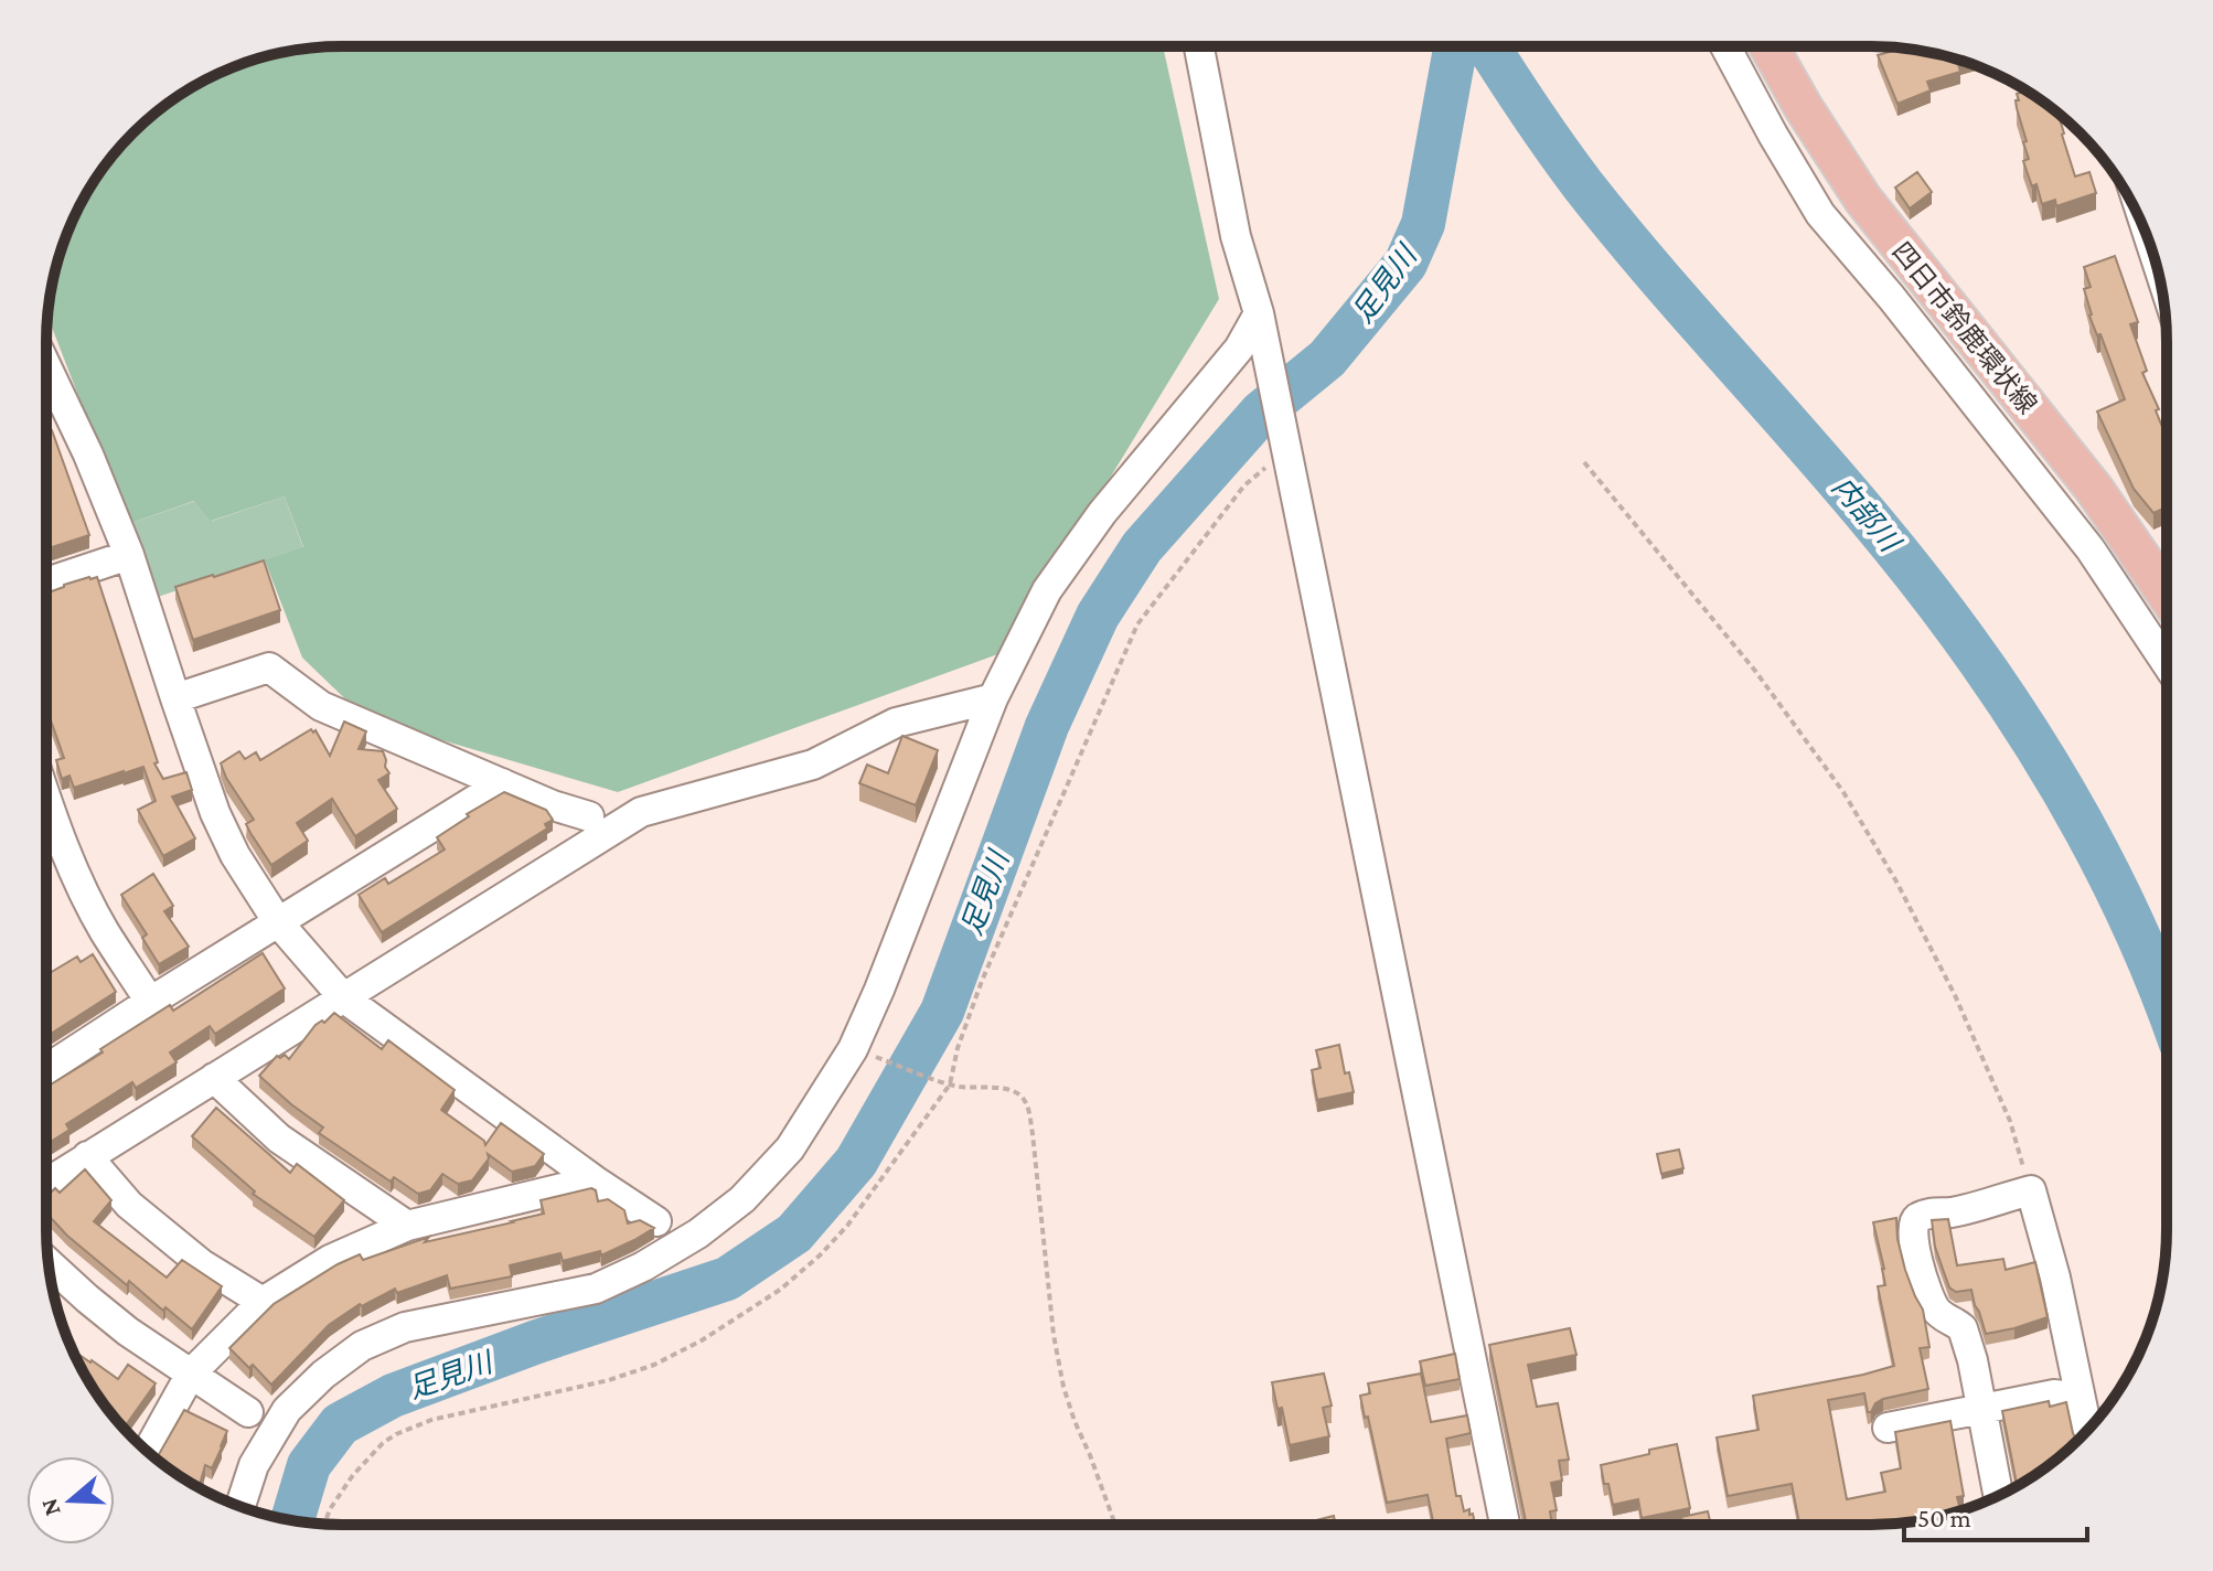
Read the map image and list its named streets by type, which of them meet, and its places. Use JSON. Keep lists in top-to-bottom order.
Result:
{
  "streets": {
    "main road": ["四日市鈴鹿環状線"]
  },
  "water": ["足見川", "内部川"],
  "scale_bar": "50 m",
  "north": "left"
}
